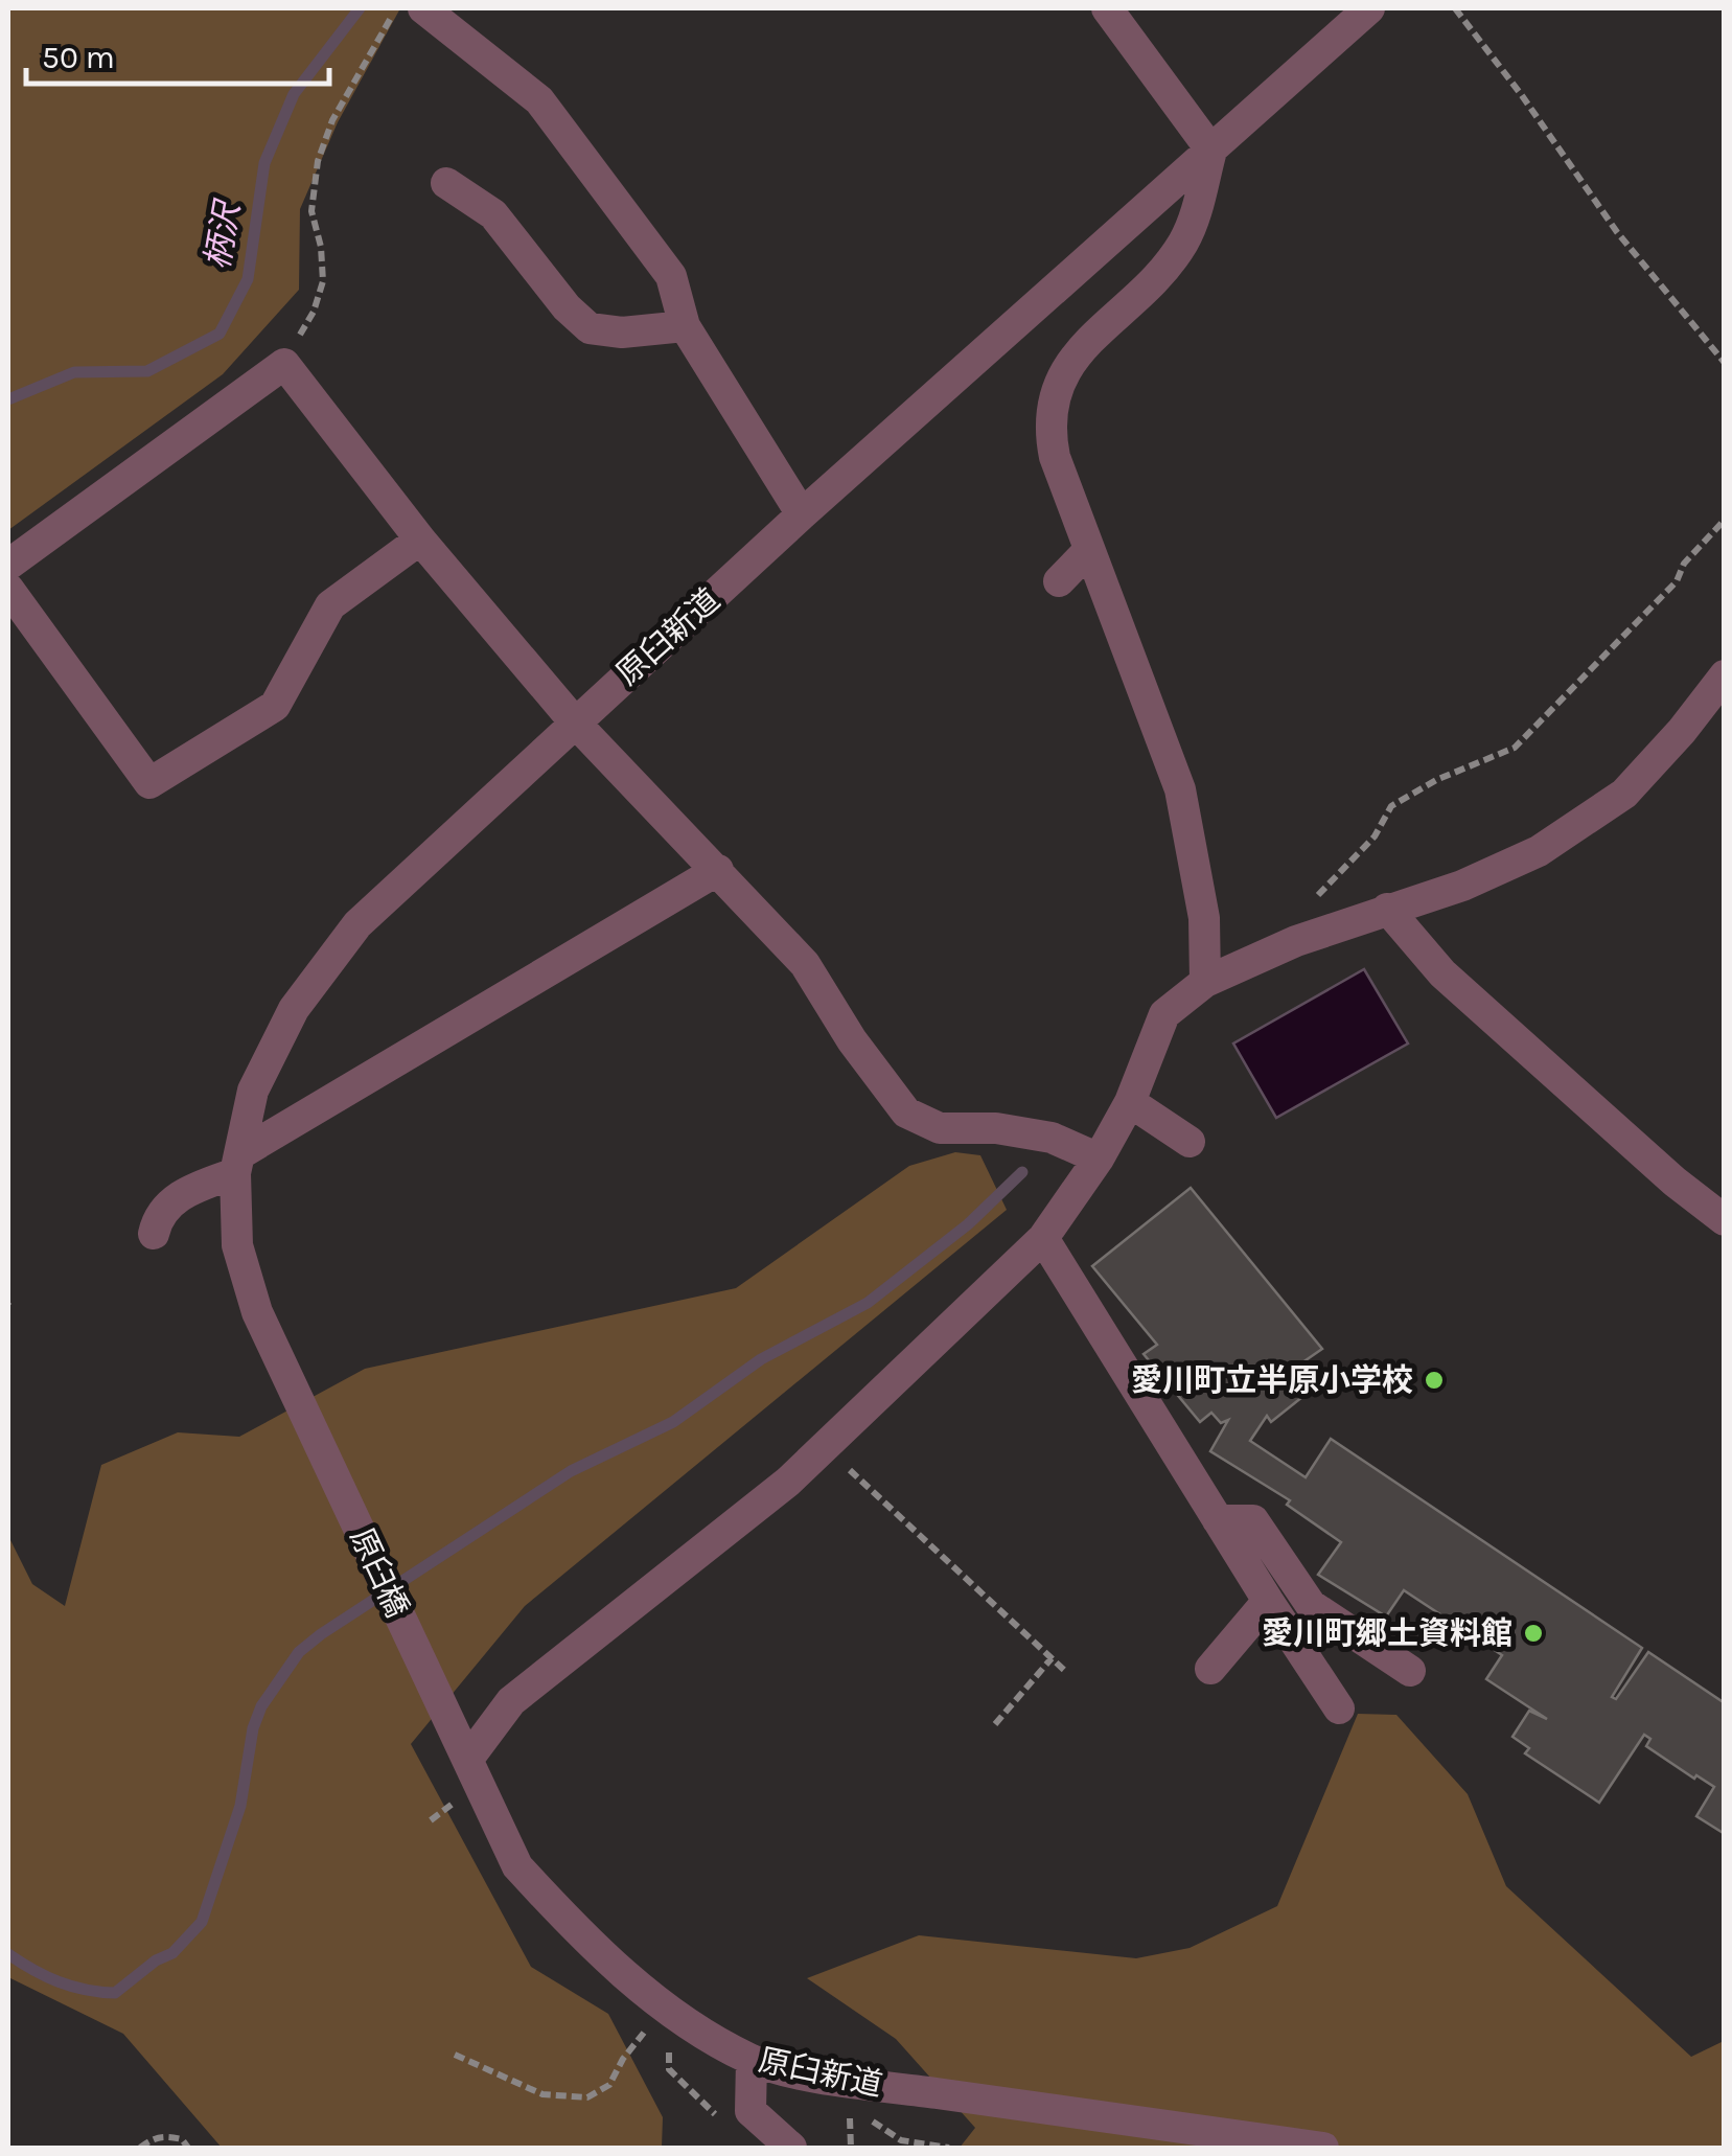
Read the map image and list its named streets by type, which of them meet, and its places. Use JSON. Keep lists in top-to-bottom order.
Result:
{
  "streets": {
    "street": ["原臼新道", "原臼橋"]
  },
  "crossings": [
    ["原臼新道", "原臼橋"]
  ],
  "water": ["柄沢"],
  "places": ["愛川町立半原小学校", "愛川町郷土資料館"],
  "scale_bar": "50 m"
}
